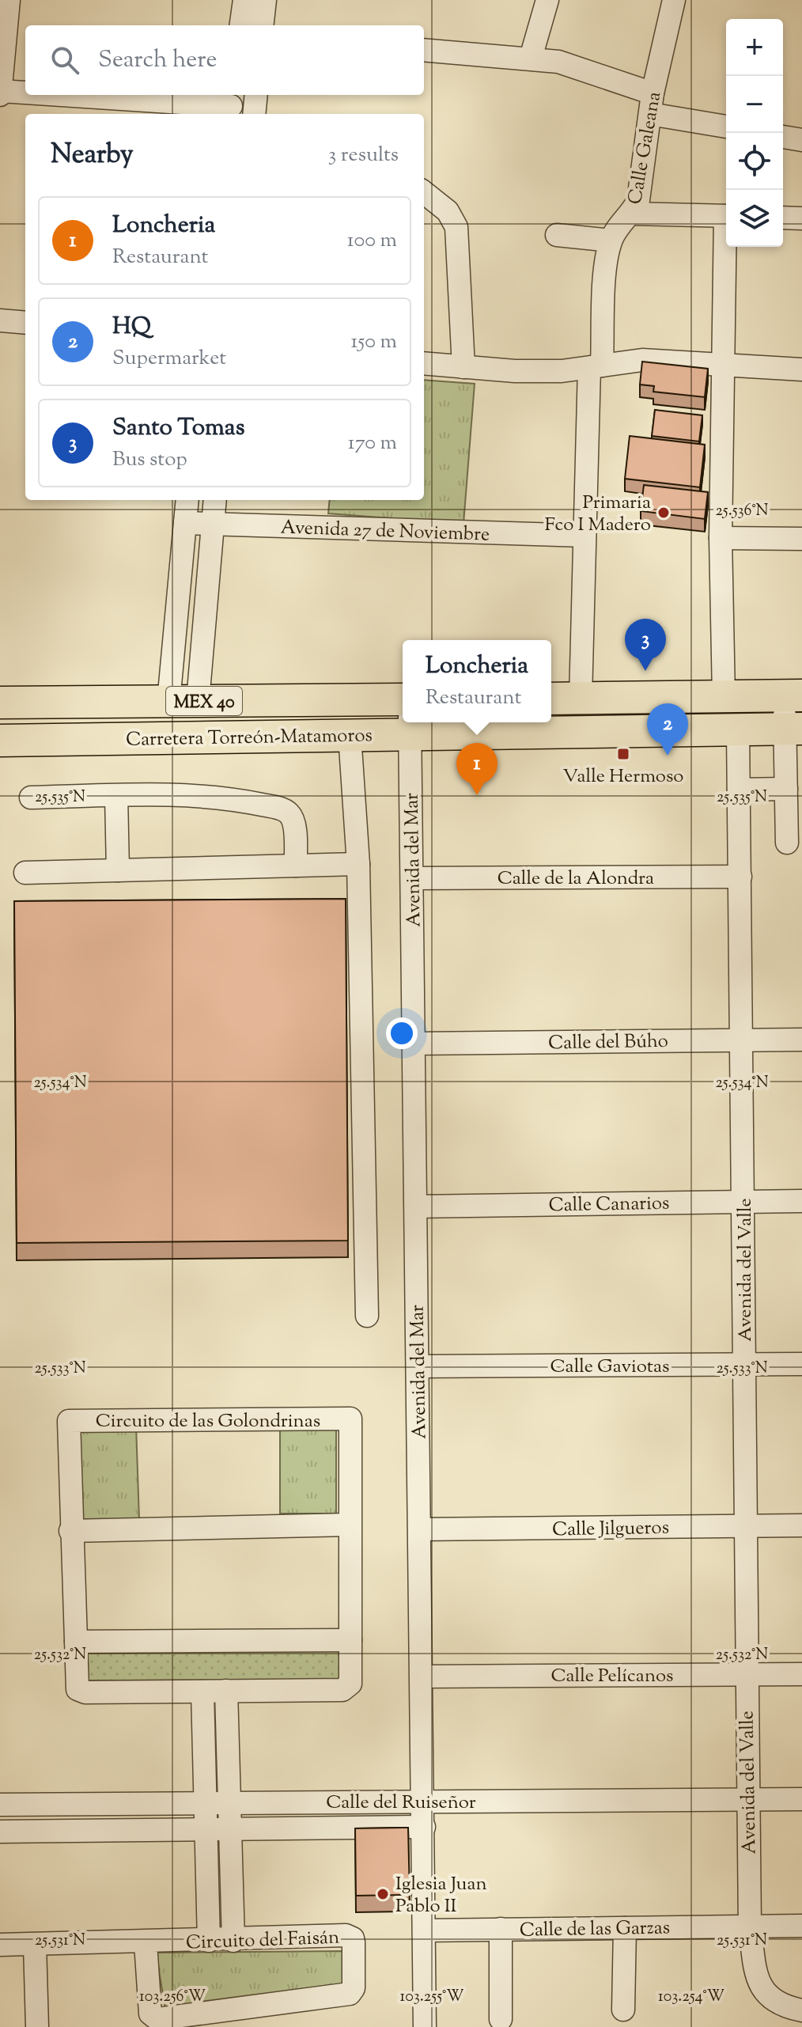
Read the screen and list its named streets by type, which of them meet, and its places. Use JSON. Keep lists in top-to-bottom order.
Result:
{
  "streets": {
    "highway": ["MEX 40", "Carretera Torreón-Matamoros"],
    "street": [
      "Calle Galeana",
      "Avenida 27 de Noviembre",
      "Avenida del Mar",
      "Calle de la Alondra",
      "Calle del Búho",
      "Calle Canarios",
      "Avenida del Valle",
      "Calle Gaviotas",
      "Circuito de las Golondrinas",
      "Calle Jilgueros",
      "Calle Pelícanos",
      "Calle del Ruiseñor",
      "Calle de las Garzas",
      "Circuito del Faisán"
    ]
  },
  "crossings": [
    ["Calle Galeana", "Avenida 27 de Noviembre"],
    ["Carretera Torreón-Matamoros", "Avenida del Mar"],
    ["Carretera Torreón-Matamoros", "Avenida del Valle"],
    ["Avenida del Mar", "Calle de la Alondra"],
    ["Avenida del Mar", "Calle del Búho"],
    ["Avenida del Mar", "Calle Canarios"],
    ["Avenida del Mar", "Calle Gaviotas"],
    ["Avenida del Mar", "Calle Jilgueros"],
    ["Avenida del Mar", "Calle Pelícanos"],
    ["Avenida del Mar", "Calle del Ruiseñor"],
    ["Avenida del Mar", "Calle de las Garzas"],
    ["Calle de la Alondra", "Avenida del Valle"],
    ["Calle del Búho", "Avenida del Valle"],
    ["Calle Canarios", "Avenida del Valle"],
    ["Avenida del Valle", "Calle Gaviotas"],
    ["Avenida del Valle", "Calle Jilgueros"],
    ["Avenida del Valle", "Calle Pelícanos"],
    ["Avenida del Valle", "Calle del Ruiseñor"],
    ["Avenida del Valle", "Calle de las Garzas"]
  ],
  "places": {
    "other": ["Primaria Fco I Madero", "Iglesia Juan Pablo II"],
    "transit": ["Valle Hermoso"]
  },
  "page": {
    "map_buttons": ["+", "−"],
    "search": "Search here",
    "heading": ["Nearby", "3 results"],
    "list": [
      {
        "mark": "1",
        "name": "Loncheria",
        "note": "Restaurant",
        "value": "100 m"
      },
      {
        "mark": "2",
        "name": "HQ",
        "note": "Supermarket",
        "value": "150 m"
      },
      {
        "mark": "3",
        "name": "Santo Tomas",
        "note": "Bus stop",
        "value": "170 m"
      }
    ],
    "pins": ["3", "2", "1"],
    "popup": ["Loncheria", "Restaurant"]
  },
  "coordinates": [
    "25.536°N",
    "25.535°N",
    "25.534°N",
    "25.533°N",
    "25.532°N",
    "25.531°N",
    "103.256°W",
    "103.255°W",
    "103.254°W"
  ]
}
